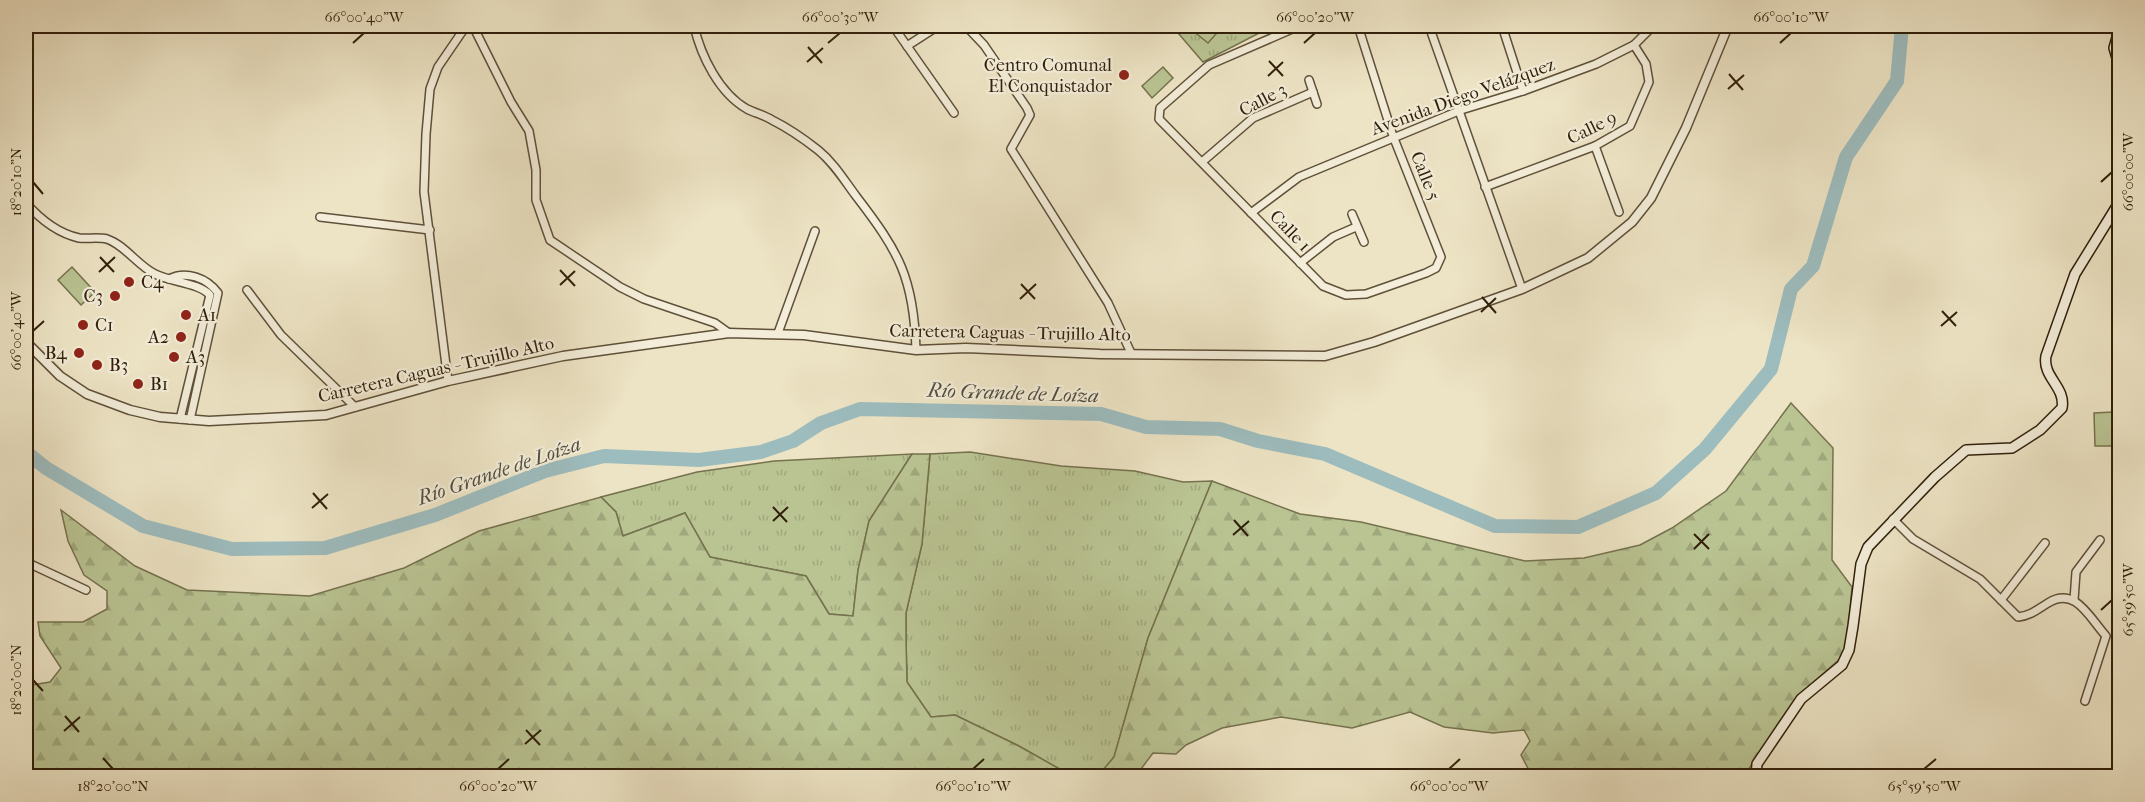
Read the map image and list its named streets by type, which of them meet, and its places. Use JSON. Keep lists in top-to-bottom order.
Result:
{
  "streets": {
    "street": [
      "Avenida Diego Velázquez",
      "Calle 3",
      "Calle 9",
      "Calle 5",
      "Calle 1",
      "Carretera Caguas - Trujillo Alto"
    ]
  },
  "crossings": [
    ["Avenida Diego Velázquez", "Calle 9"],
    ["Avenida Diego Velázquez", "Calle 5"],
    ["Avenida Diego Velázquez", "Calle 1"],
    ["Calle 3", "Calle 1"],
    ["Calle 5", "Calle 1"]
  ],
  "water": ["Río Grande de Loíza"],
  "places": [
    "Centro Comunal El Conquistador",
    "C4",
    "C3",
    "A1",
    "C1",
    "A2",
    "B4",
    "A3",
    "B3",
    "B1"
  ],
  "coordinates": [
    "66°00'40\"W",
    "66°00'30\"W",
    "66°00'20\"W",
    "66°00'10\"W",
    "66°00'00\"W",
    "18°20'10\"N",
    "65°59'50\"W",
    "18°20'00\"N"
  ]
}
